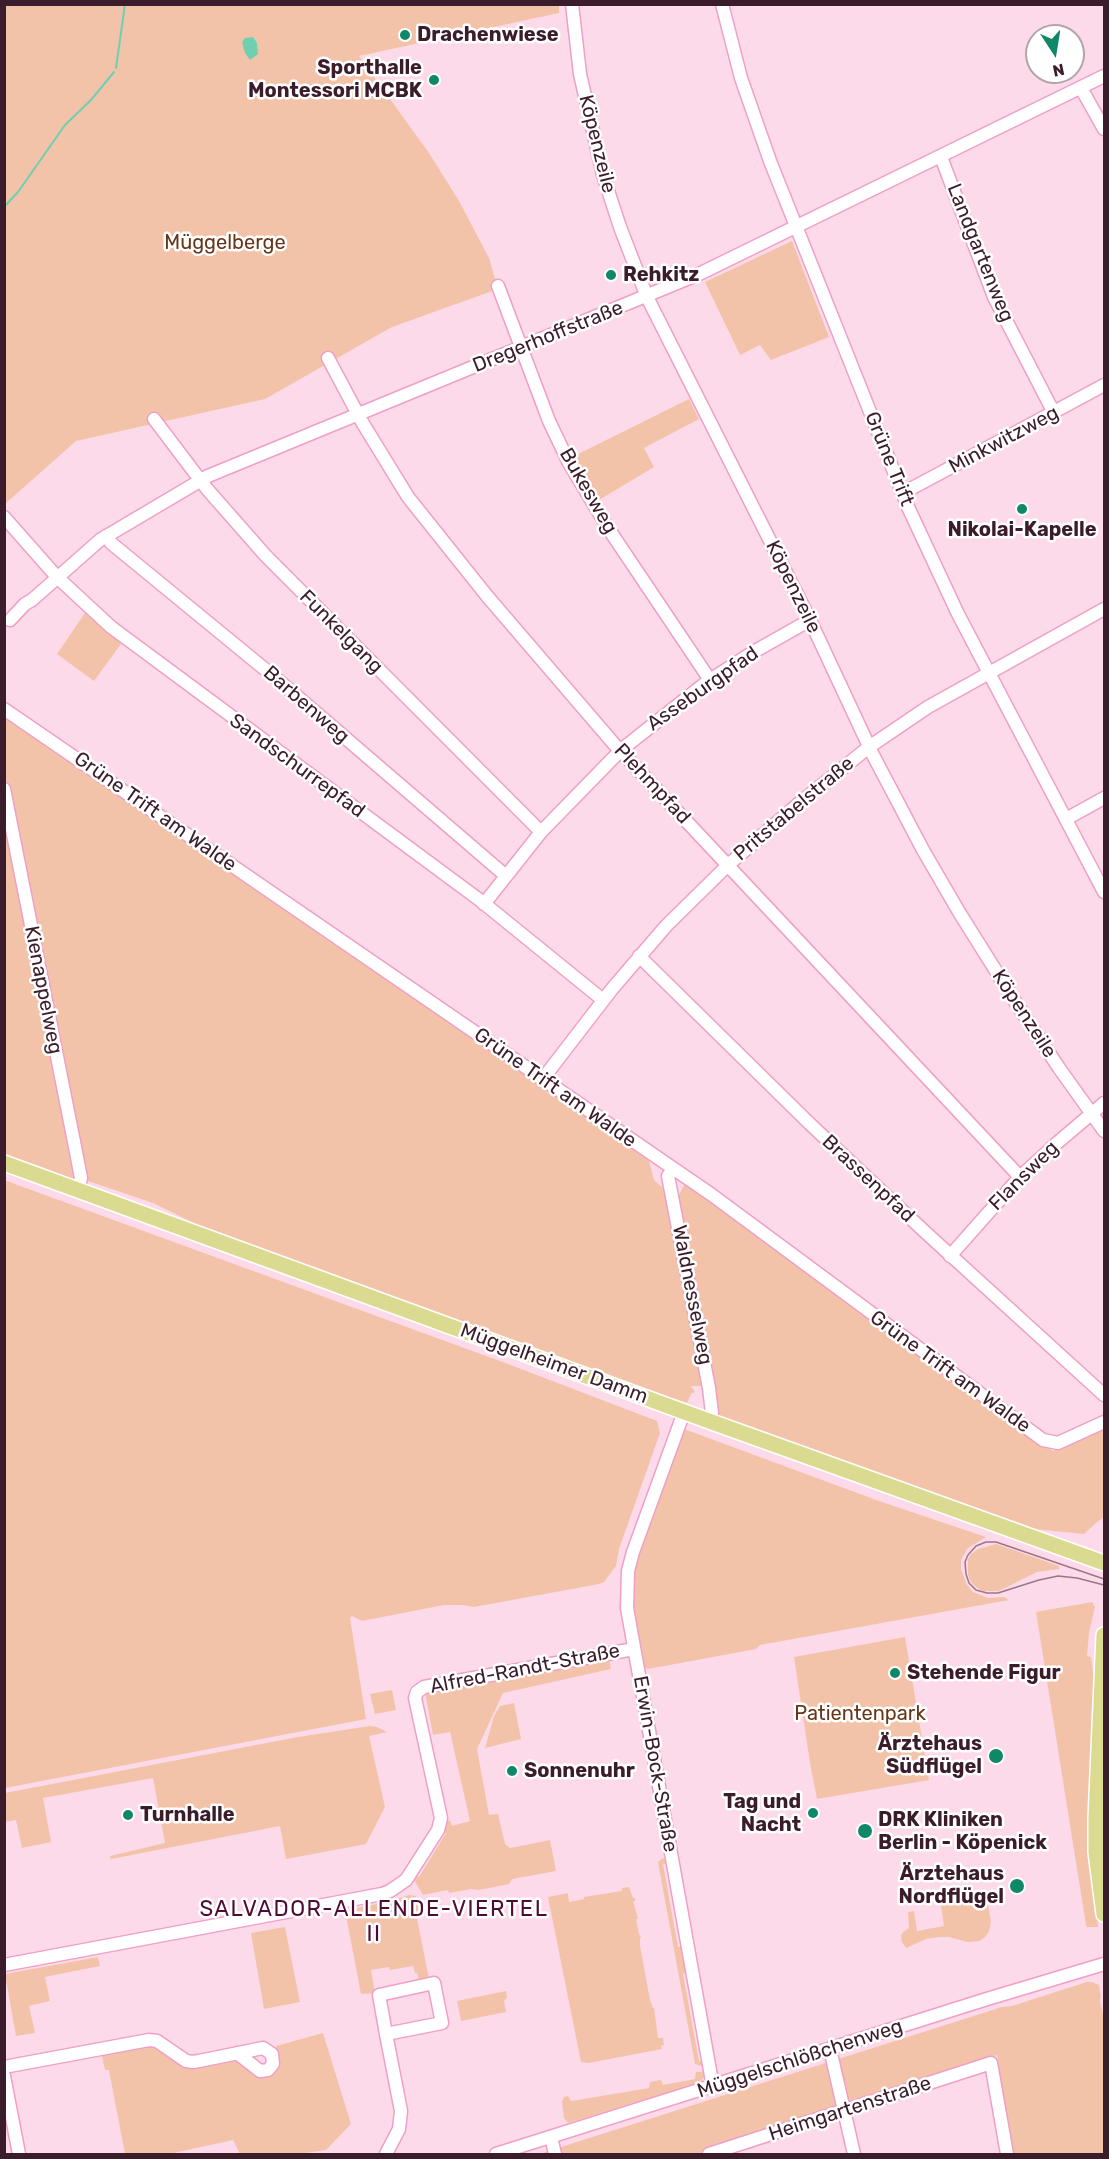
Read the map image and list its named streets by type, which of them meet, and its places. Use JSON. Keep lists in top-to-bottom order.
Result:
{
  "streets": {
    "main road": ["Müggelheimer Damm"],
    "street": [
      "Köpenzeile",
      "Landgartenweg",
      "Dregerhoffstraße",
      "Minkwitzweg",
      "Grüne Trift",
      "Bukesweg",
      "Funkelgang",
      "Asseburgpfad",
      "Barbenweg",
      "Sandschurrepfad",
      "Plehmpfad",
      "Pritstabelstraße",
      "Grüne Trift am Walde",
      "Kienappelweg",
      "Flansweg",
      "Brassenpfad",
      "Waldnesselweg",
      "Alfred-Randt-Straße",
      "Erwin-Bock-Straße",
      "Müggelschlößchenweg",
      "Heimgartenstraße"
    ]
  },
  "crossings": [
    ["Köpenzeile", "Dregerhoffstraße"],
    ["Köpenzeile", "Asseburgpfad"],
    ["Köpenzeile", "Pritstabelstraße"],
    ["Köpenzeile", "Flansweg"],
    ["Landgartenweg", "Dregerhoffstraße"],
    ["Landgartenweg", "Minkwitzweg"],
    ["Dregerhoffstraße", "Grüne Trift"],
    ["Dregerhoffstraße", "Bukesweg"],
    ["Dregerhoffstraße", "Funkelgang"],
    ["Dregerhoffstraße", "Barbenweg"],
    ["Dregerhoffstraße", "Sandschurrepfad"],
    ["Dregerhoffstraße", "Plehmpfad"],
    ["Minkwitzweg", "Grüne Trift"],
    ["Grüne Trift", "Pritstabelstraße"],
    ["Bukesweg", "Asseburgpfad"],
    ["Funkelgang", "Asseburgpfad"],
    ["Asseburgpfad", "Barbenweg"],
    ["Asseburgpfad", "Sandschurrepfad"],
    ["Asseburgpfad", "Plehmpfad"],
    ["Sandschurrepfad", "Pritstabelstraße"],
    ["Plehmpfad", "Pritstabelstraße"],
    ["Plehmpfad", "Flansweg"],
    ["Pritstabelstraße", "Grüne Trift am Walde"],
    ["Pritstabelstraße", "Brassenpfad"],
    ["Grüne Trift am Walde", "Waldnesselweg"],
    ["Kienappelweg", "Müggelheimer Damm"],
    ["Flansweg", "Brassenpfad"],
    ["Waldnesselweg", "Müggelheimer Damm"],
    ["Müggelheimer Damm", "Erwin-Bock-Straße"],
    ["Alfred-Randt-Straße", "Erwin-Bock-Straße"],
    ["Erwin-Bock-Straße", "Müggelschlößchenweg"]
  ],
  "districts": ["SALVADOR-ALLENDE-VIERTEL II"],
  "parks": ["Müggelberge", "Patientenpark"],
  "places": [
    "Drachenwiese",
    "Sporthalle Montessori MCBK",
    "Rehkitz",
    "Nikolai-Kapelle",
    "Stehende Figur",
    "Ärztehaus Südflügel",
    "Sonnenuhr",
    "Tag und Nacht",
    "Turnhalle",
    "DRK Kliniken Berlin - Köpenick",
    "Ärztehaus Nordflügel"
  ],
  "north": "bottom"
}
